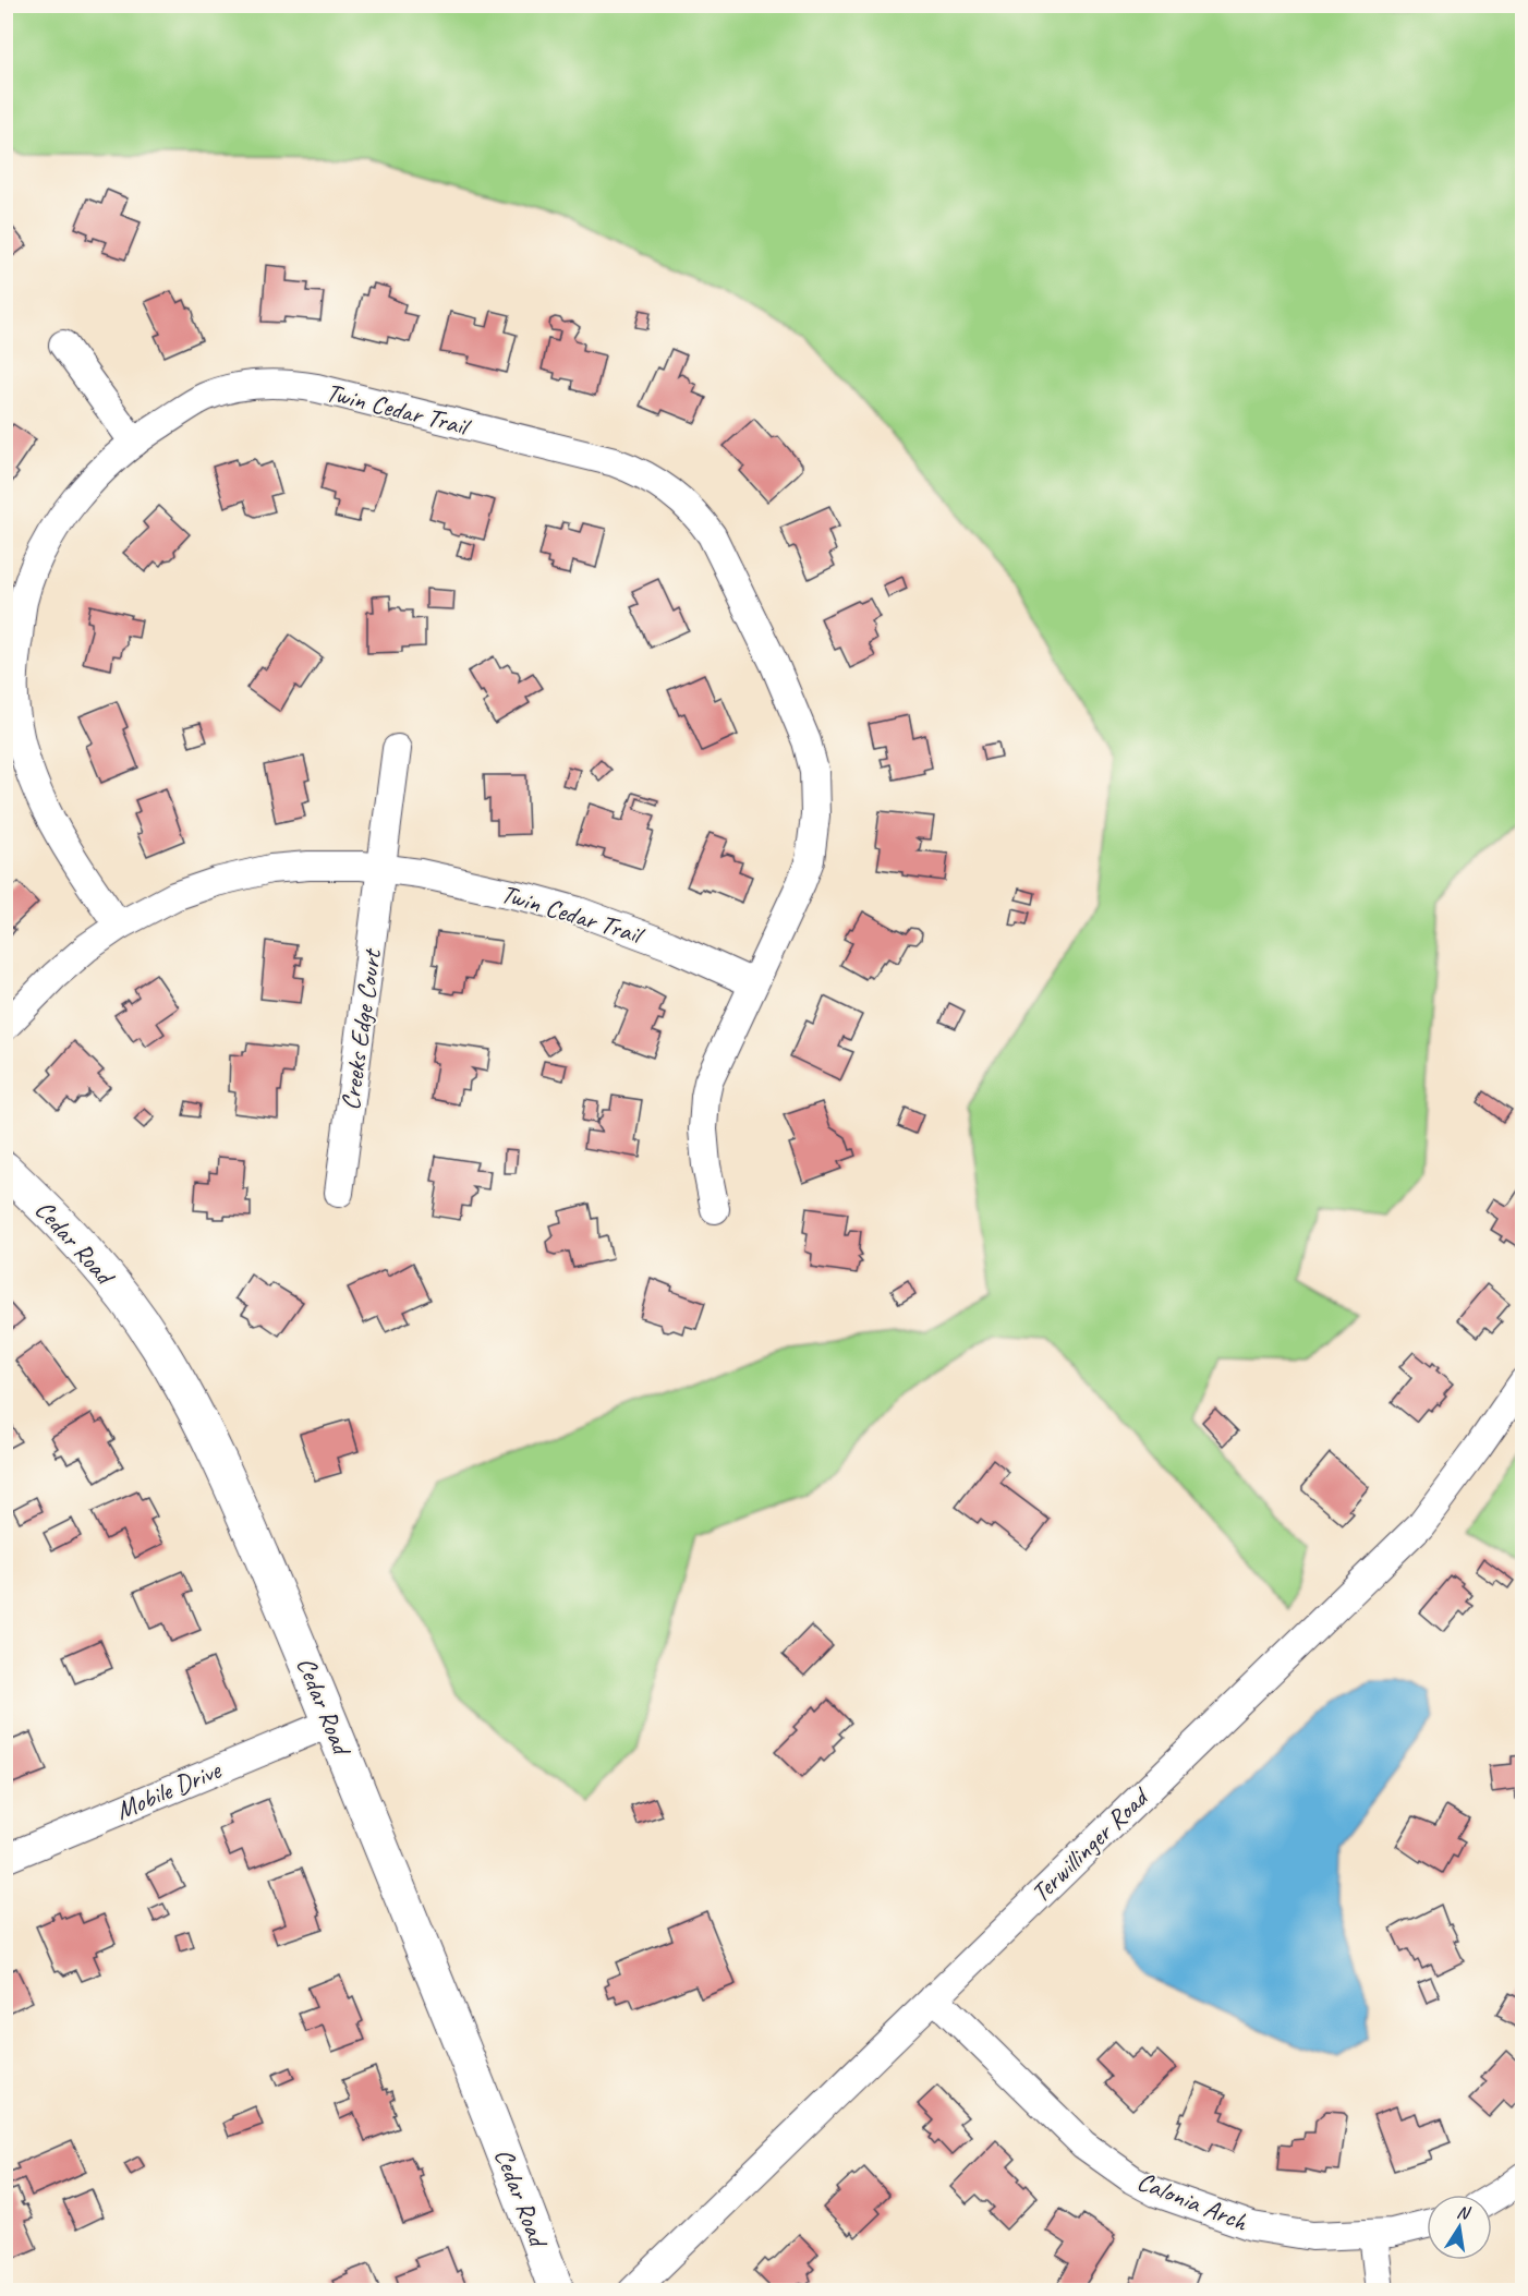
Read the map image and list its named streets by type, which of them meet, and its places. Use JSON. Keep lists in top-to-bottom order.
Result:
{
  "streets": {
    "street": [
      "Twin Cedar Trail",
      "Creeks Edge Court",
      "Cedar Road",
      "Mobile Drive",
      "Terwillinger Road",
      "Calonia Arch"
    ]
  },
  "crossings": [
    ["Twin Cedar Trail", "Creeks Edge Court"],
    ["Cedar Road", "Mobile Drive"],
    ["Terwillinger Road", "Calonia Arch"]
  ],
  "north": "top"
}
